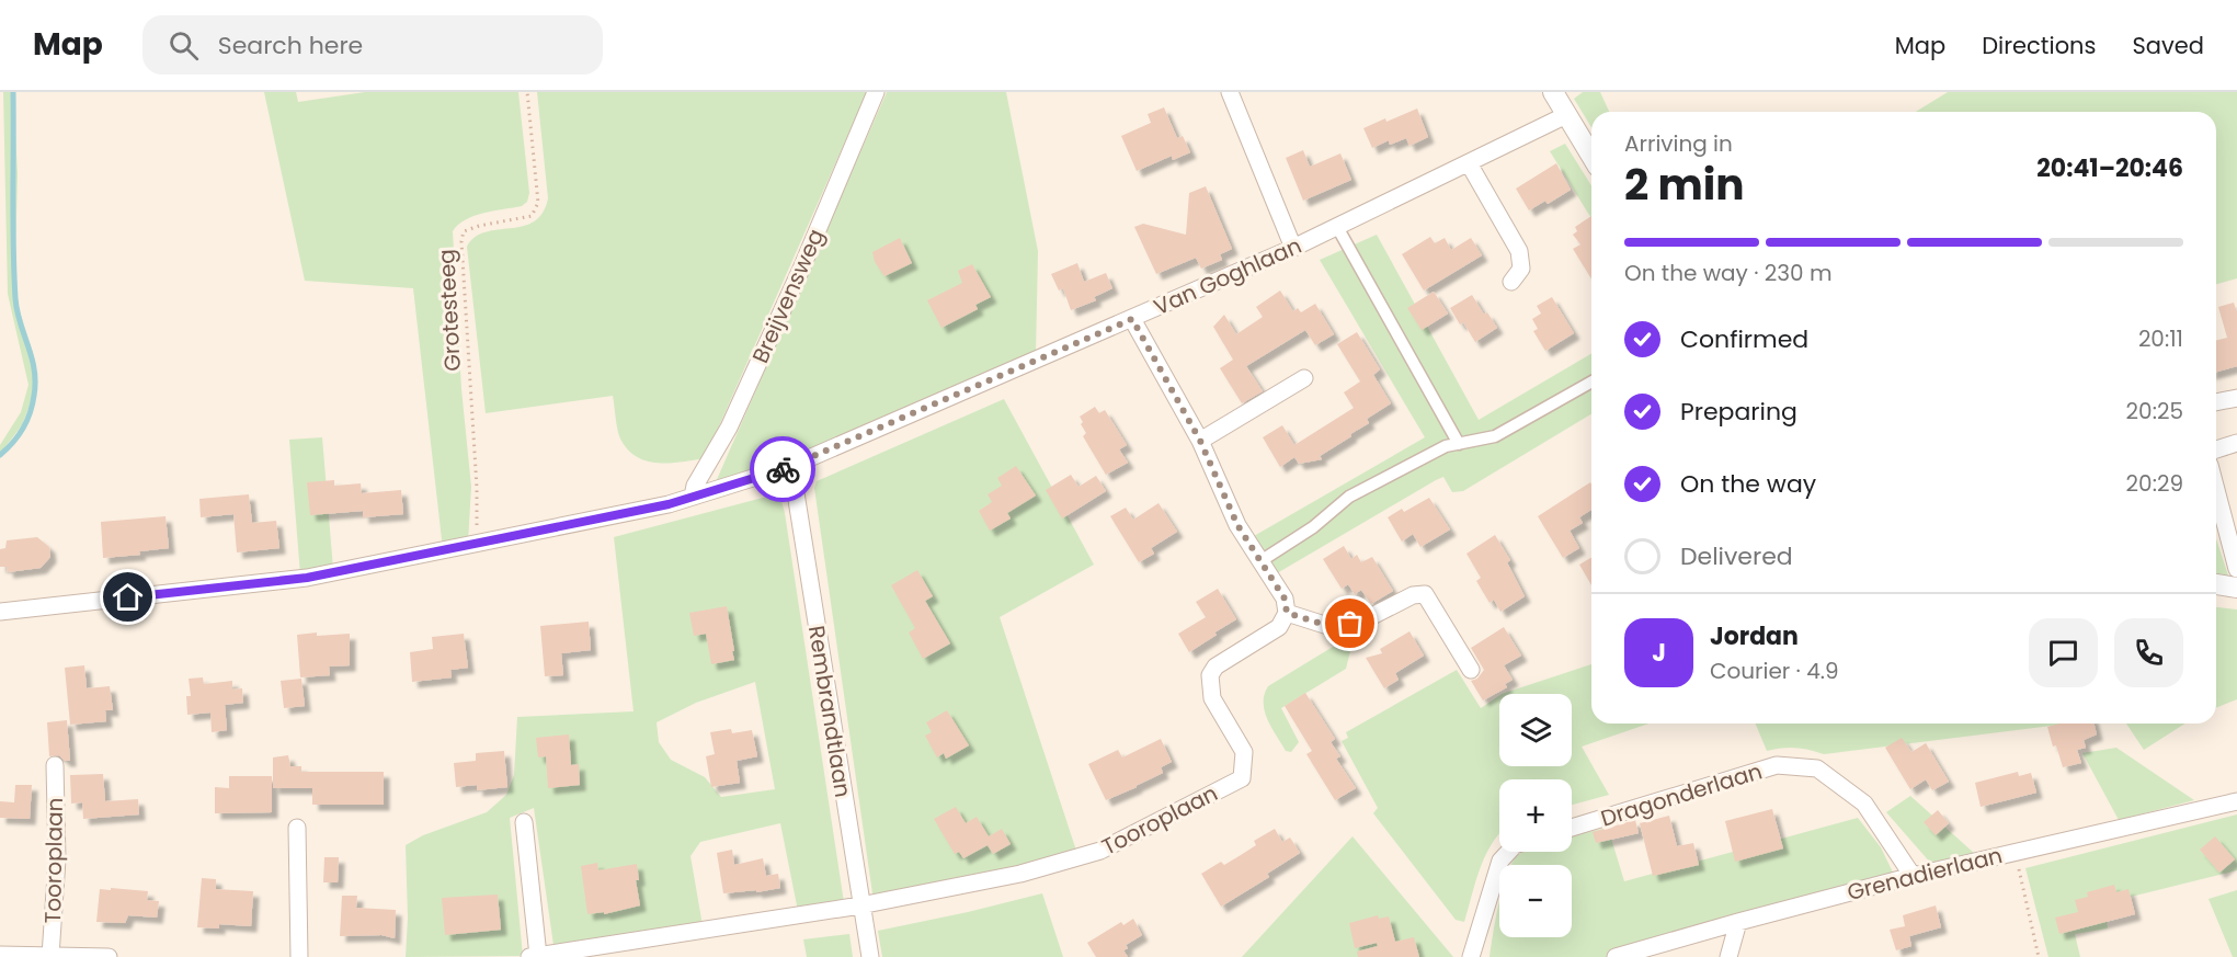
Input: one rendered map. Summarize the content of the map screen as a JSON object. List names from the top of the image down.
{
  "streets": {
    "street": [
      "Van Goghlaan",
      "Breijvensweg",
      "Rembrandtlaan",
      "Dragonderlaan",
      "Tooroplaan",
      "Grenadierlaan"
    ],
    "path": ["Grotesteeg"]
  },
  "crossings": [
    ["Van Goghlaan", "Breijvensweg"],
    ["Van Goghlaan", "Grotesteeg"],
    ["Van Goghlaan", "Rembrandtlaan"],
    ["Rembrandtlaan", "Tooroplaan"],
    ["Dragonderlaan", "Grenadierlaan"]
  ],
  "page": {
    "header": "Map",
    "search": "Search here",
    "nav": ["Map", "Directions", "Saved"],
    "heading": ["2 min", "Arriving in", "20:41–20:46"],
    "panel": ["Jordan", "Courier · 4.9"],
    "bar": "On the way · 230 m",
    "list": [
      ["Confirmed", "20:11"],
      ["Preparing", "20:25"],
      ["On the way", "20:29"],
      "Delivered"
    ],
    "round": "J",
    "map_buttons": ["+", "−"]
  }
}
